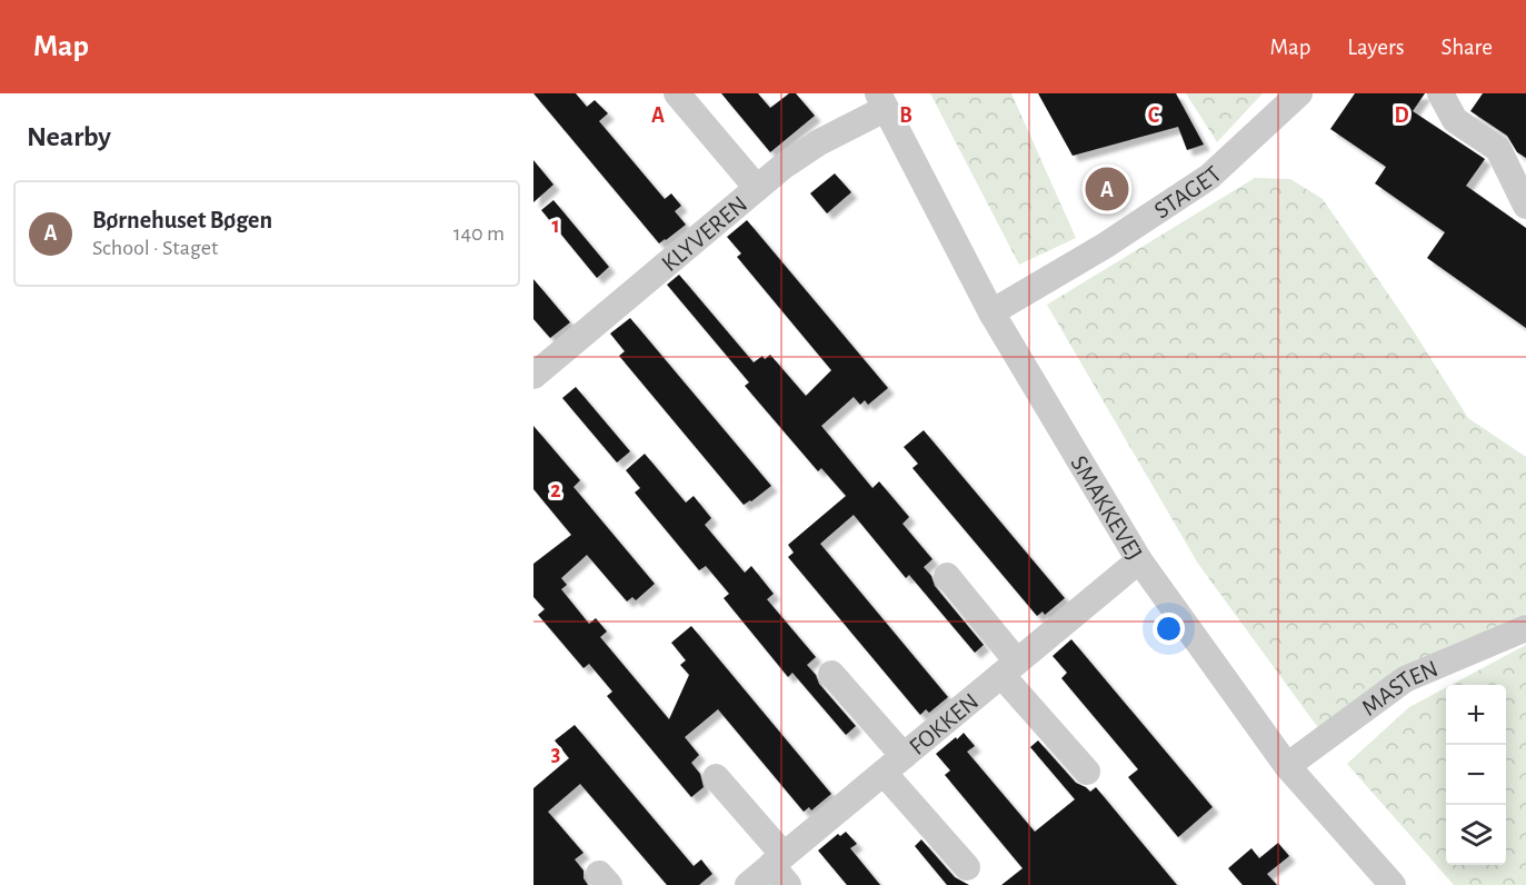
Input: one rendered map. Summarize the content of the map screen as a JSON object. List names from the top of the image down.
{
  "streets": {
    "street": [
      "STAGET",
      "KLYVEREN",
      "SMAKKEVEJ",
      "MASTEN",
      "FOKKEN"
    ]
  },
  "crossings": [
    ["STAGET", "SMAKKEVEJ"],
    ["KLYVEREN", "SMAKKEVEJ"],
    ["SMAKKEVEJ", "MASTEN"],
    ["SMAKKEVEJ", "FOKKEN"]
  ],
  "page": {
    "header": "Map",
    "nav": ["Map", "Layers", "Share"],
    "heading": "Nearby",
    "pins": "A",
    "list": [
      {
        "mark": "A",
        "name": "Børnehuset Bøgen",
        "note": "School · Staget",
        "value": "140 m"
      }
    ],
    "map_buttons": ["+", "−"]
  },
  "grid": {
    "columns": [
      "A",
      "B",
      "C",
      "D"
    ],
    "rows": ["1", "2", "3"]
  }
}
